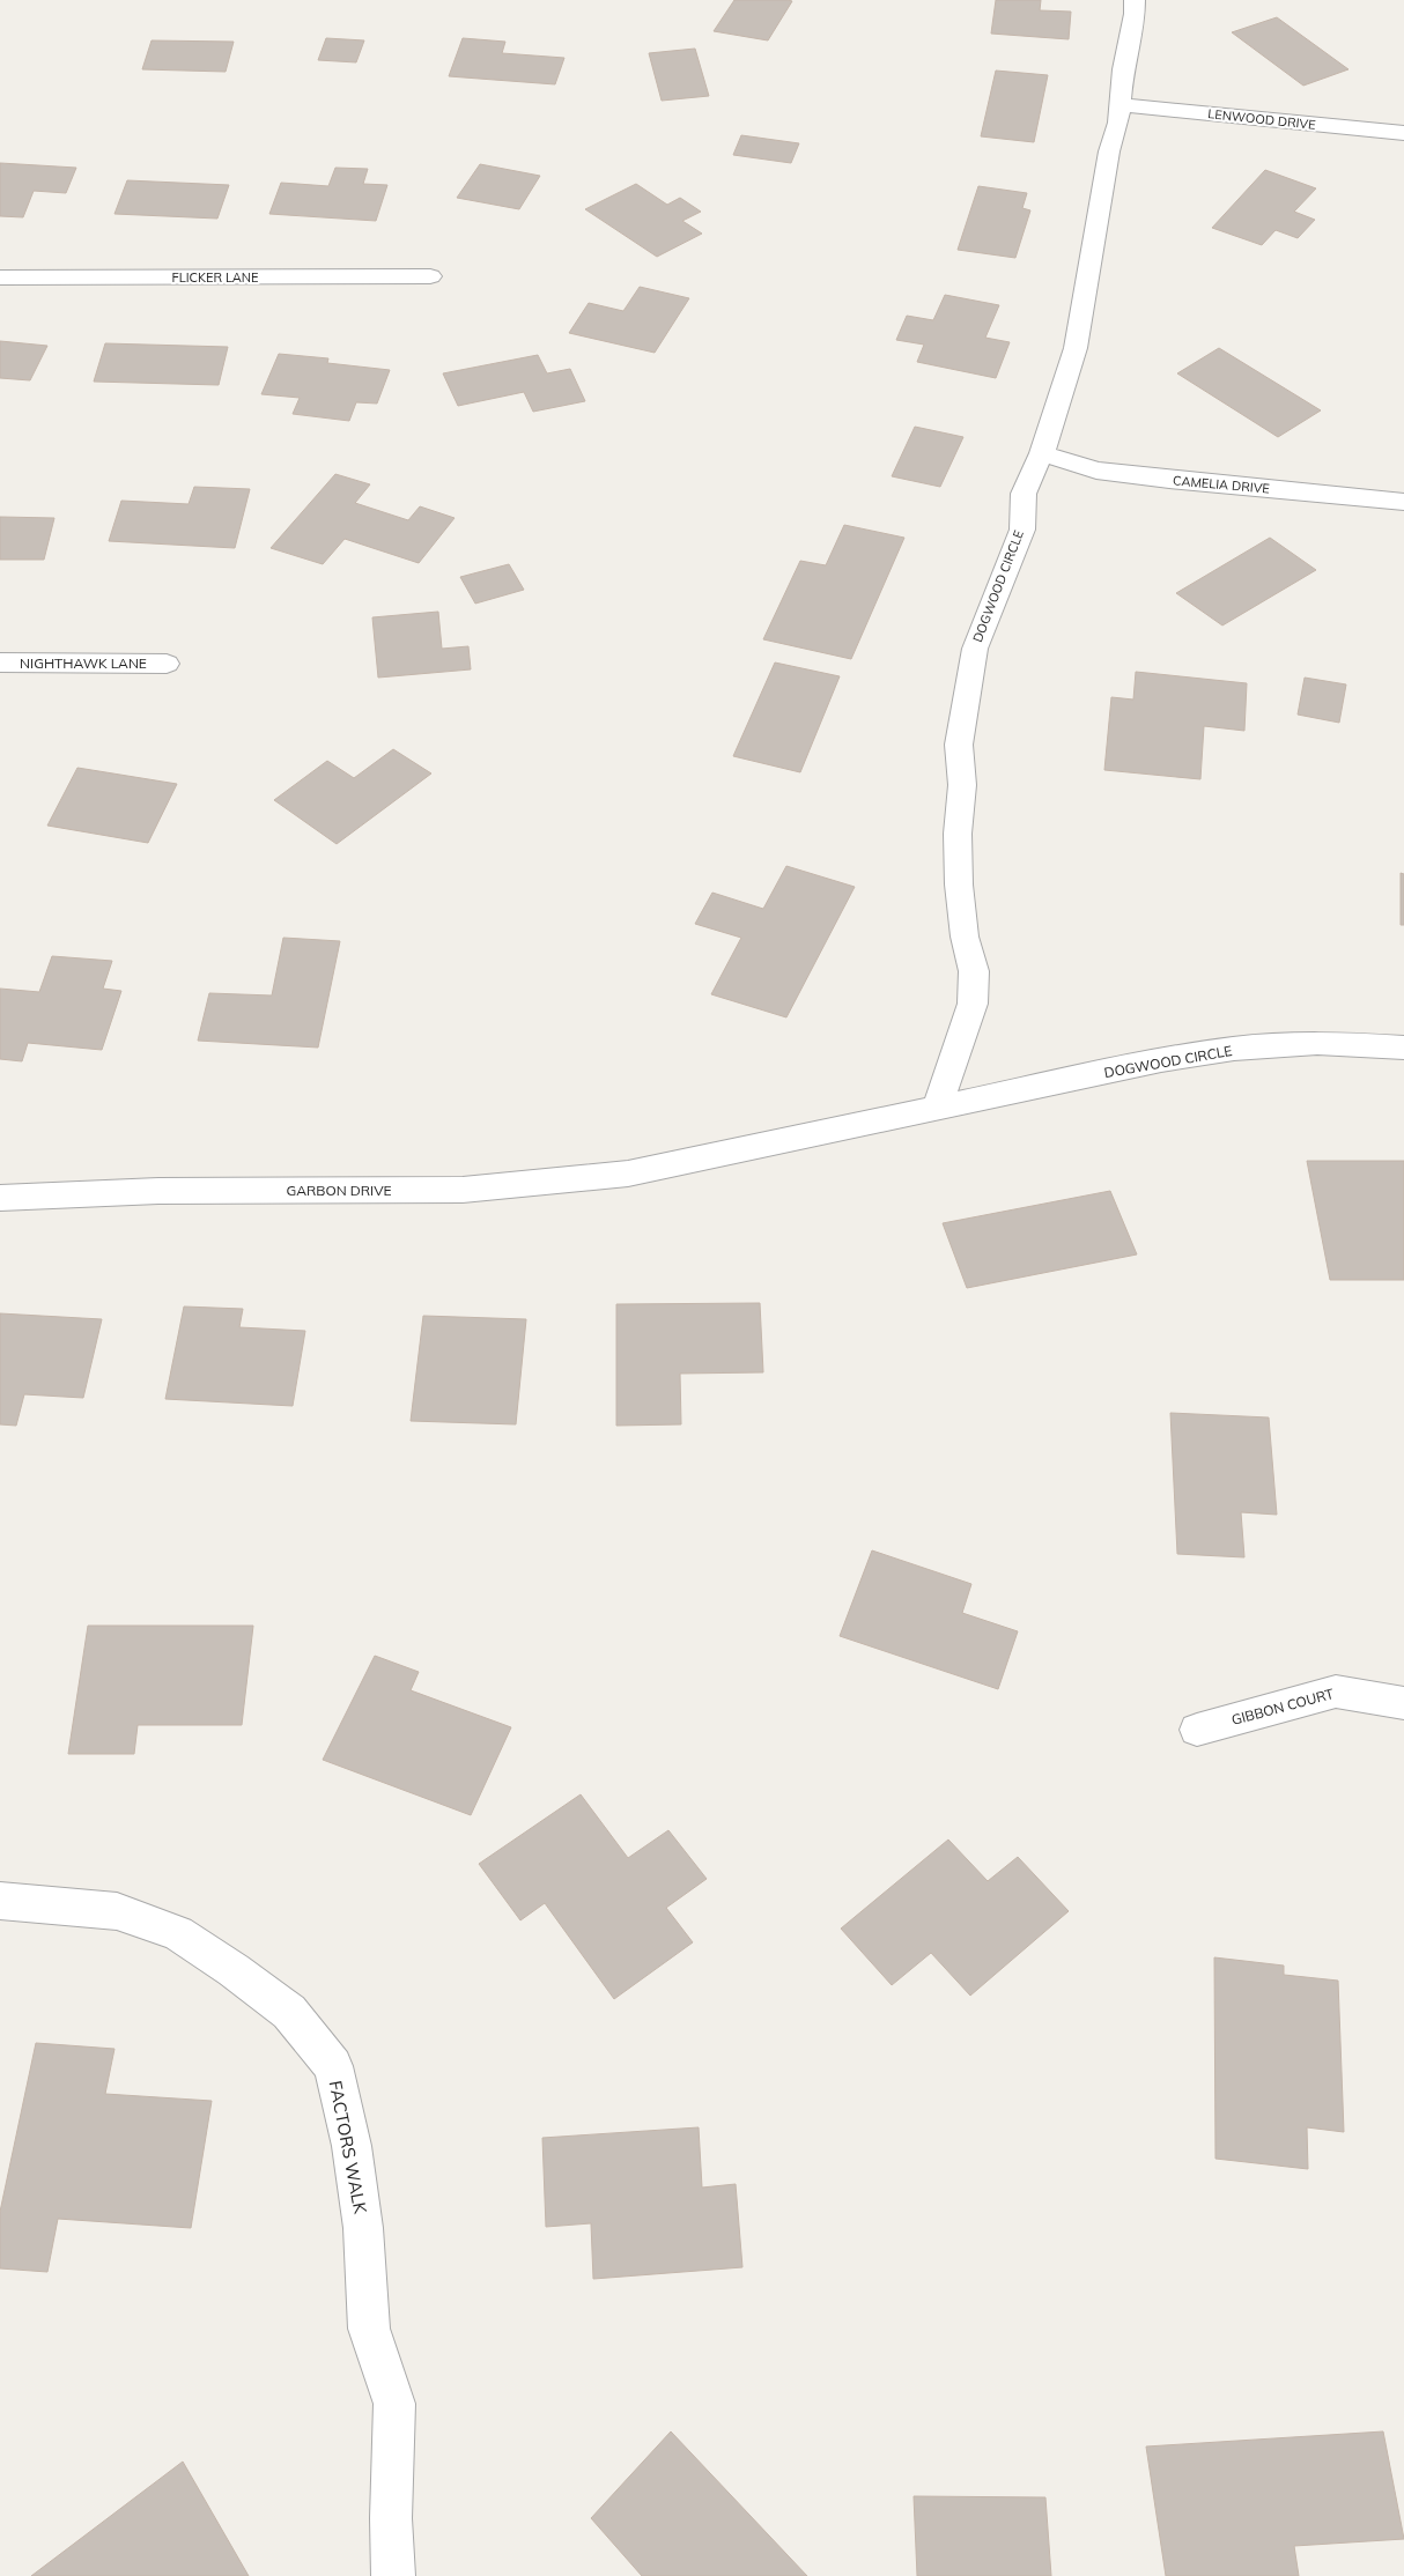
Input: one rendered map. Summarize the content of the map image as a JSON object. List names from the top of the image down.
{
  "streets": {
    "street": [
      "LENWOOD DRIVE",
      "FLICKER LANE",
      "CAMELIA DRIVE",
      "DOGWOOD CIRCLE",
      "NIGHTHAWK LANE",
      "GARBON DRIVE",
      "GIBBON COURT",
      "FACTORS WALK"
    ]
  },
  "crossings": [
    ["LENWOOD DRIVE", "DOGWOOD CIRCLE"],
    ["CAMELIA DRIVE", "DOGWOOD CIRCLE"],
    ["DOGWOOD CIRCLE", "GARBON DRIVE"]
  ]
}
